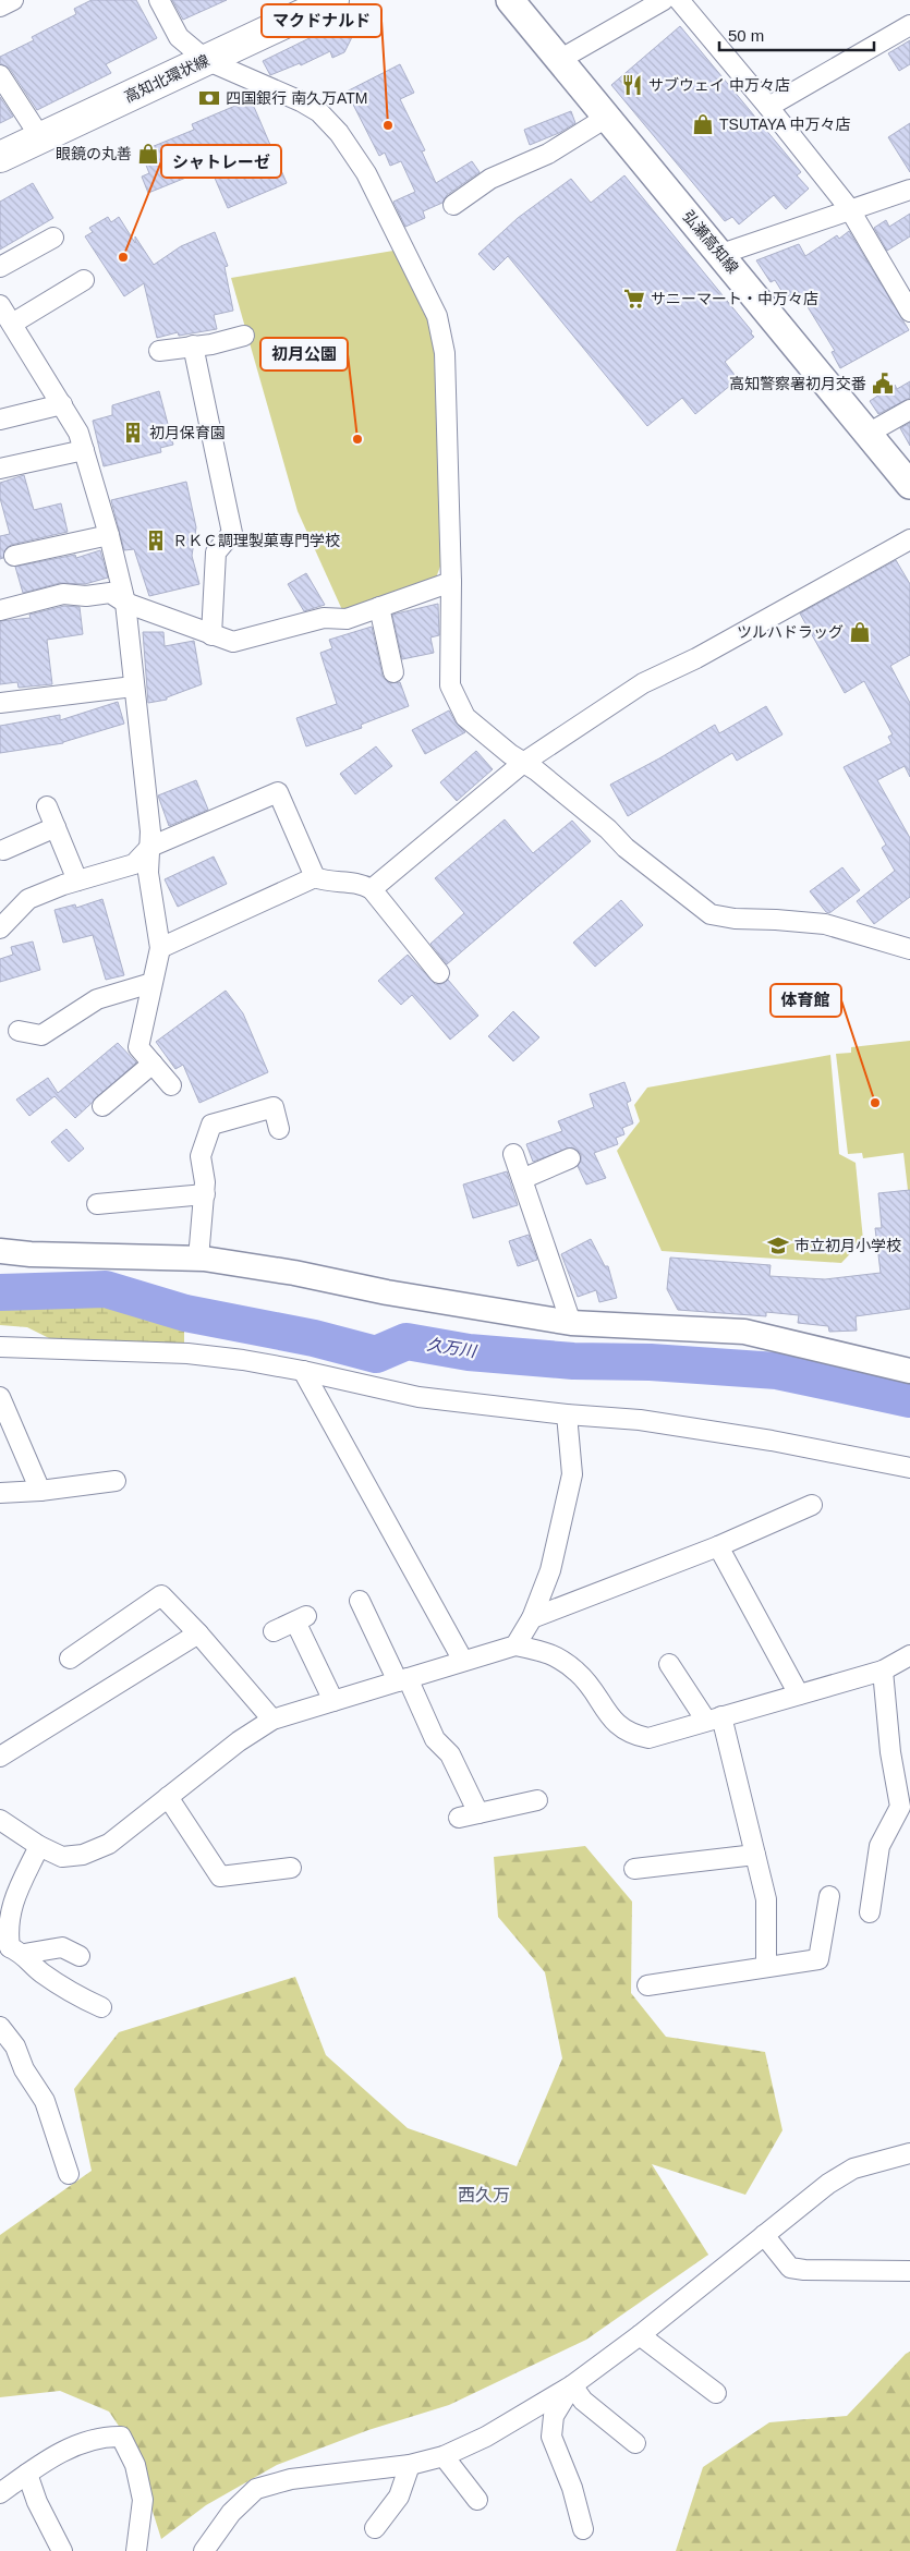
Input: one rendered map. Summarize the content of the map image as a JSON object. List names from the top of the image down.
{
  "streets": {
    "main road": ["高知北環状線", "弘瀬高知線"]
  },
  "districts": ["西久万"],
  "water": ["久万川"],
  "places": {
    "restaurant": ["サブウェイ 中万々店"],
    "bank": ["四国銀行 南久万ATM"],
    "shop": ["TSUTAYA 中万々店", "眼鏡の丸善", "ツルハドラッグ"],
    "other": [
      "マクドナルド",
      "シャトレーゼ",
      "初月公園",
      "体育館"
    ],
    "supermarket": ["サニーマート・中万々店"],
    "public building": ["高知警察署初月交番"],
    "building": ["初月保育園", "ＲＫＣ調理製菓専門学校"],
    "school or university": ["市立初月小学校"]
  },
  "scale_bar": "50 m"
}
